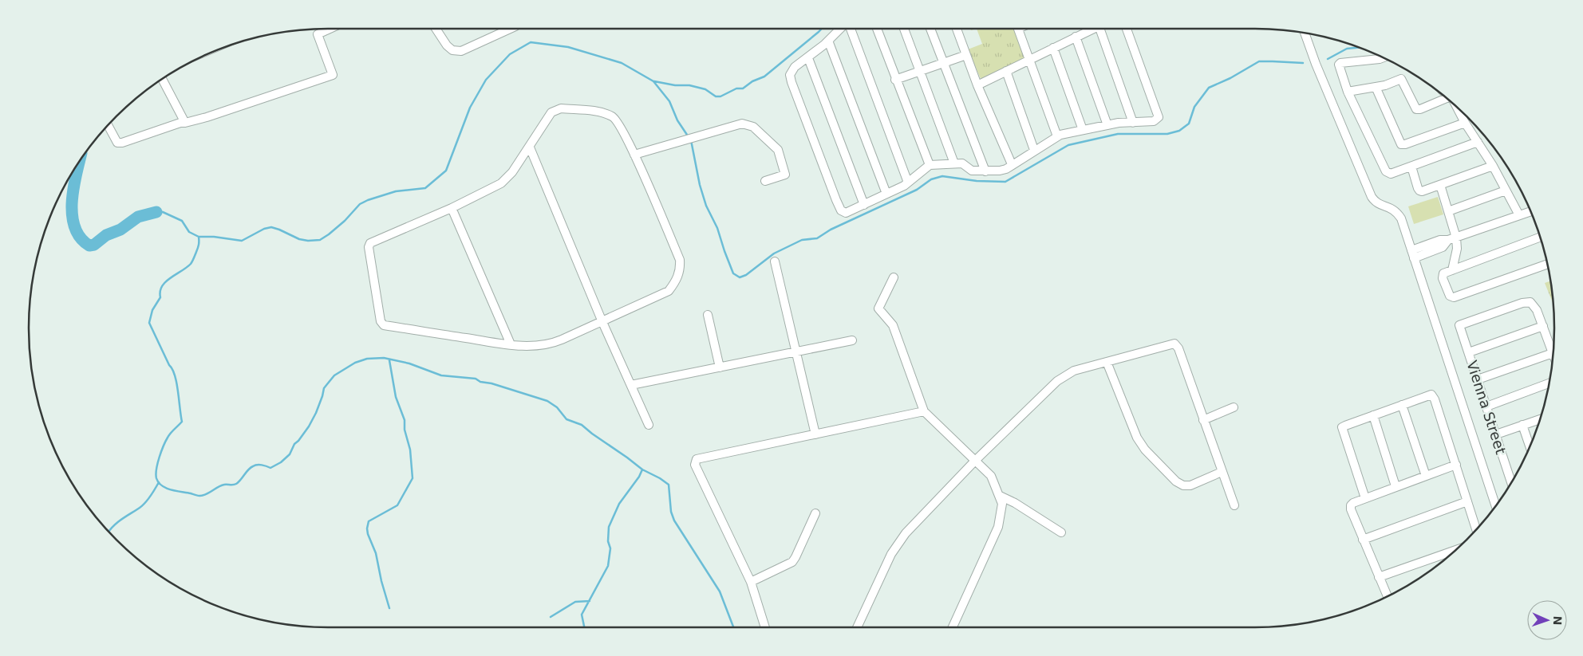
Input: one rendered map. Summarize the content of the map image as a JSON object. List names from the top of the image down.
{
  "streets": {
    "street": ["Vienna Street"]
  },
  "north": "right"
}
